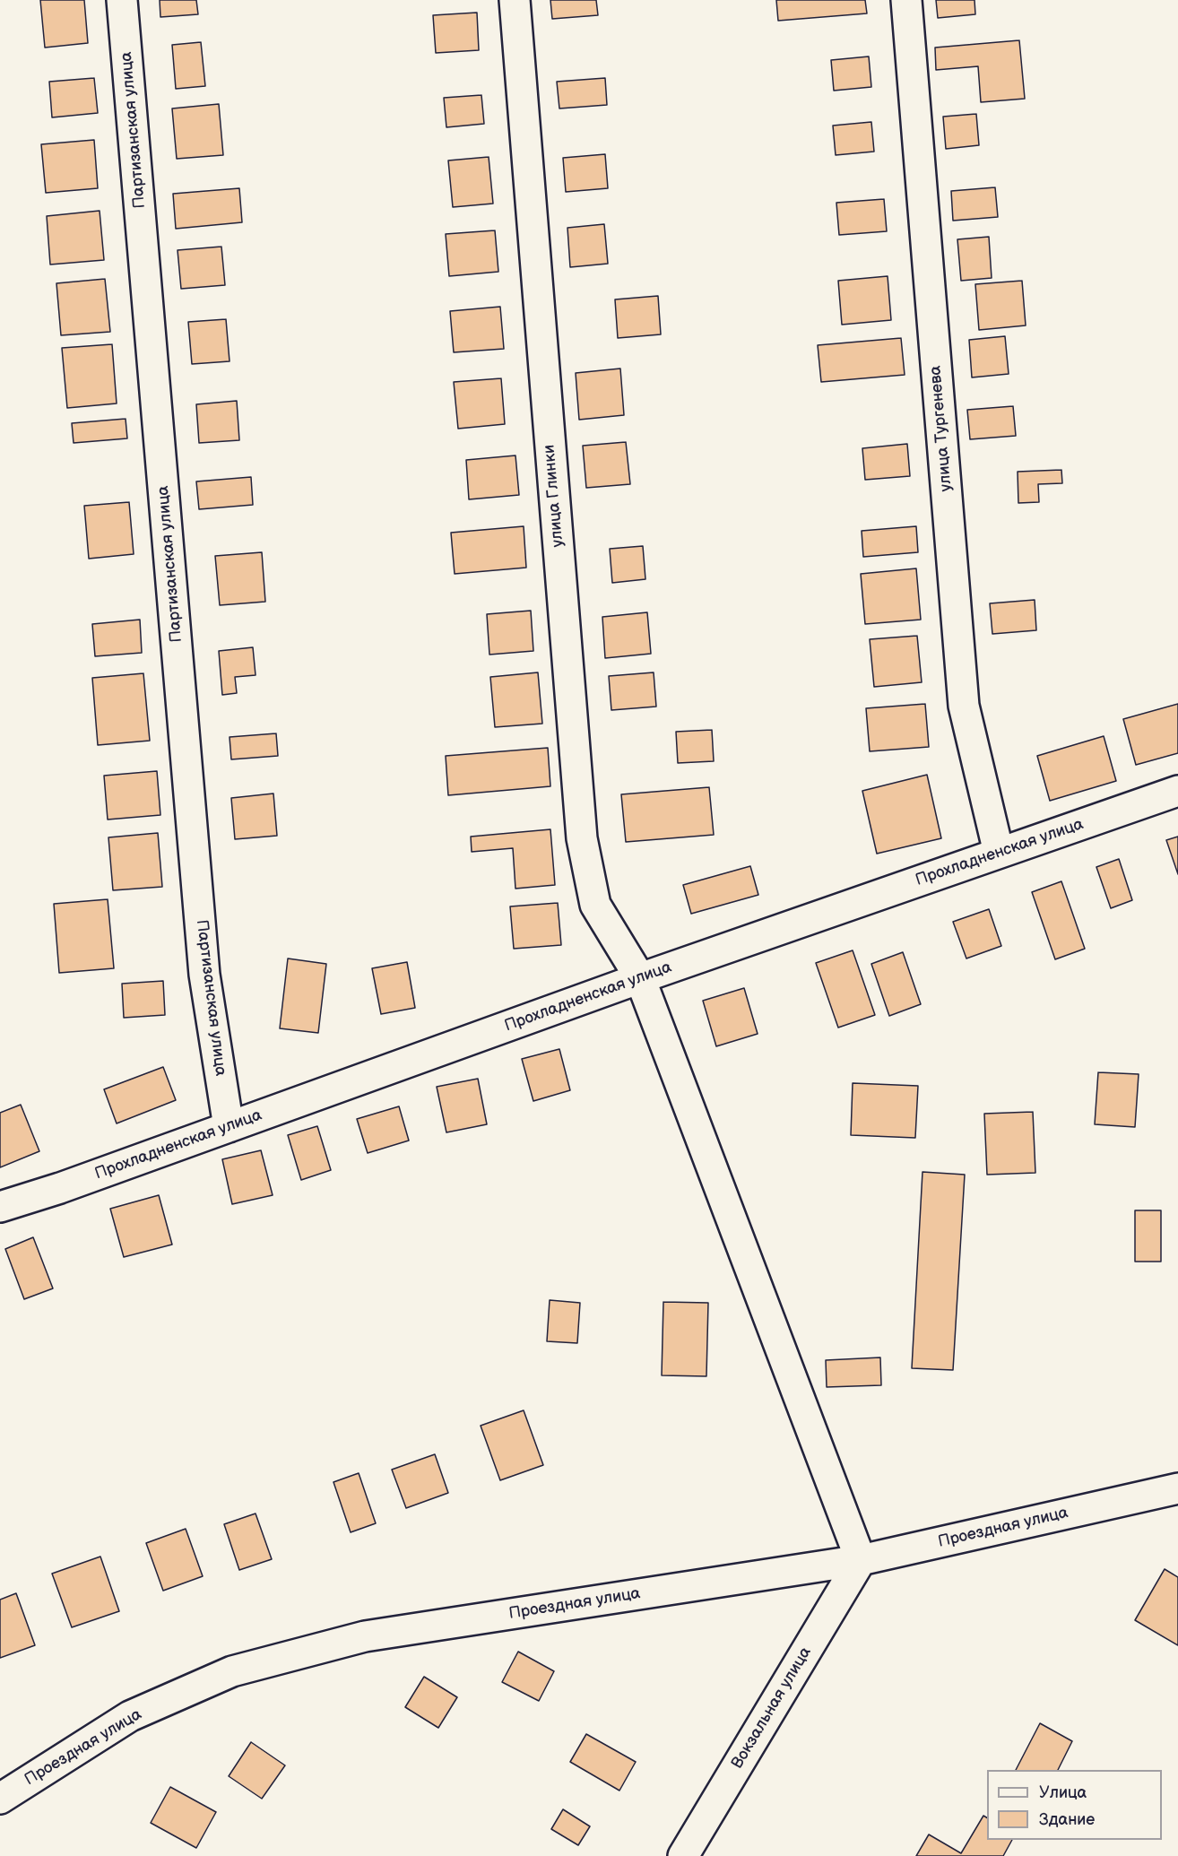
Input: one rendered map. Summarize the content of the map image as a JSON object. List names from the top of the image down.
{
  "streets": {
    "street": [
      "Партизанская улица",
      "улица Тургенева",
      "улица Глинки",
      "Прохладненская улица",
      "Проездная улица",
      "Вокзальная улица"
    ]
  },
  "crossings": [
    ["Партизанская улица", "Прохладненская улица"],
    ["улица Тургенева", "Прохладненская улица"],
    ["улица Глинки", "Прохладненская улица"],
    ["улица Глинки", "Проездная улица"],
    ["улица Глинки", "Вокзальная улица"],
    ["Проездная улица", "Вокзальная улица"]
  ],
  "legend": ["Улица", "Здание"]
}
